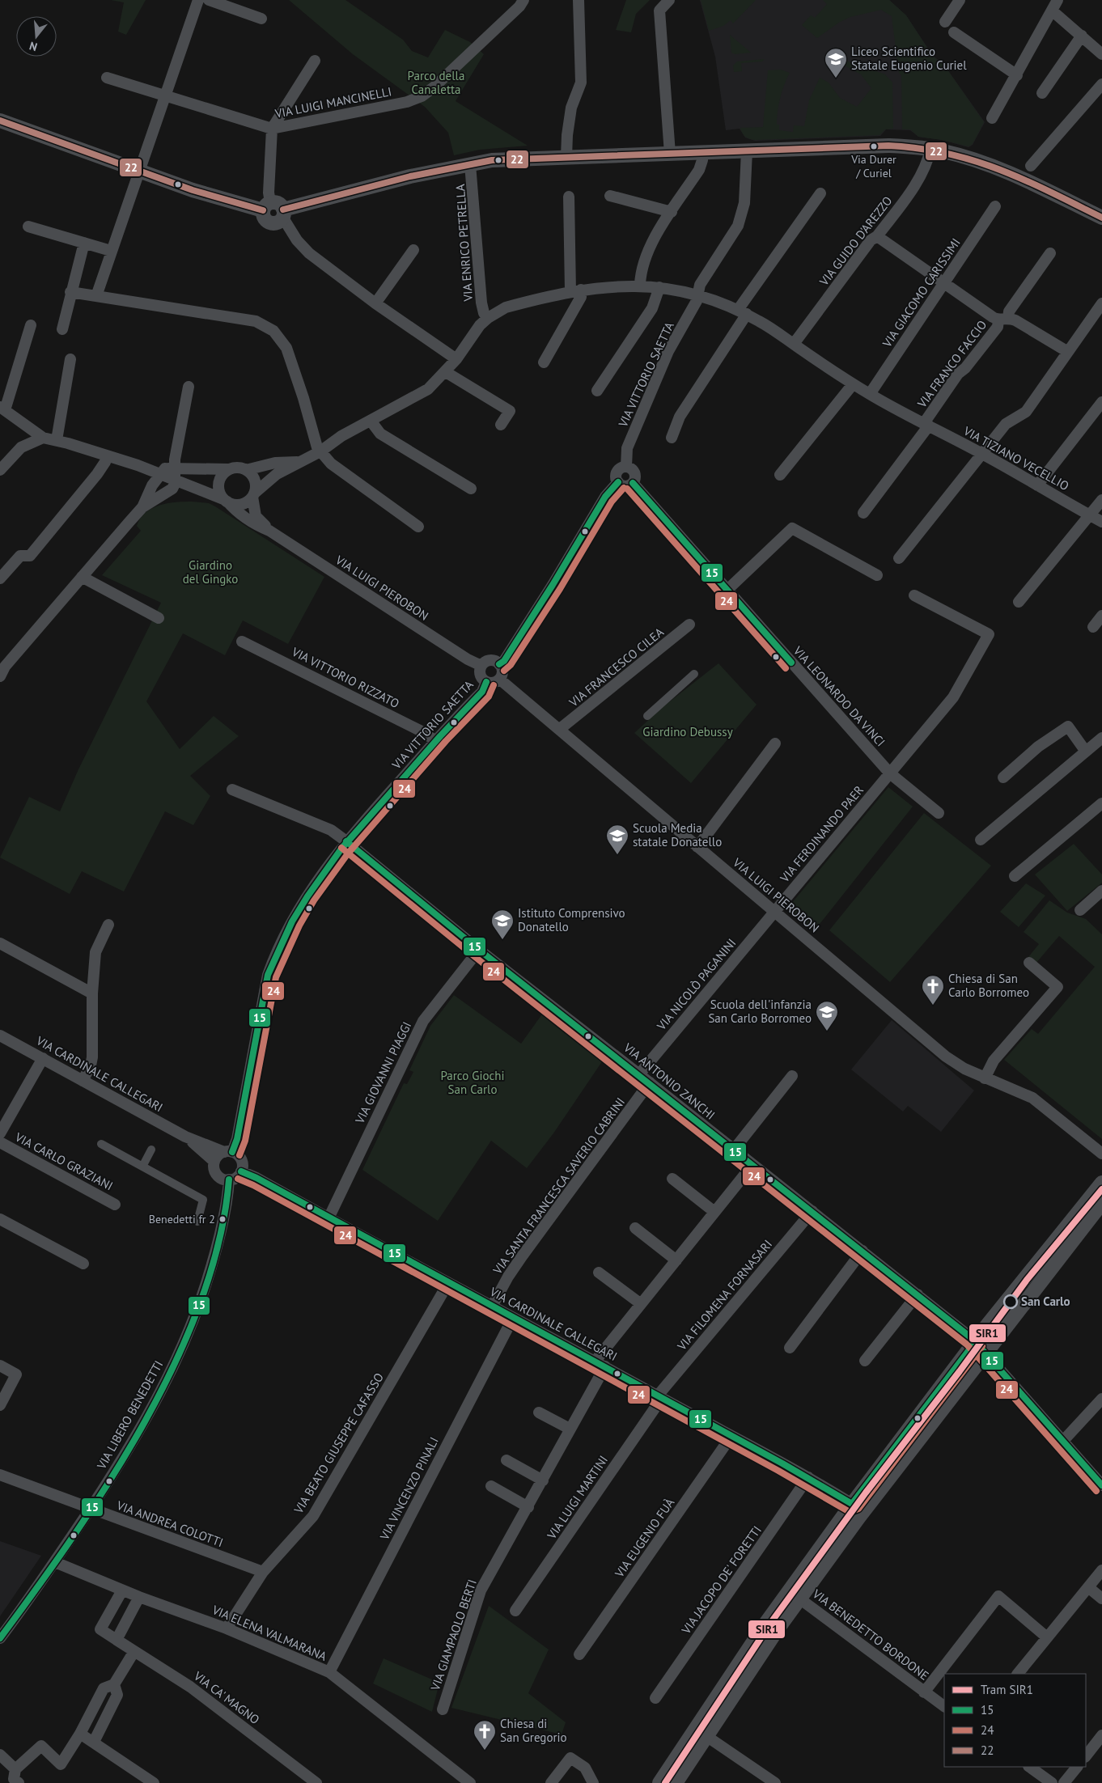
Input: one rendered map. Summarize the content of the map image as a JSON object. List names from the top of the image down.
{
  "streets": {
    "street": [
      "VIA LUIGI MANCINELLI",
      "VIA GUIDO D'AREZZO",
      "VIA ENRICO PETRELLA",
      "VIA GIACOMO CARISSIMI",
      "VIA FRANCO FACCIO",
      "VIA VITTORIO SAETTA",
      "VIA TIZIANO VECELLIO",
      "VIA LUIGI PIEROBON",
      "VIA FRANCESCO CILEA",
      "VIA VITTORIO RIZZATO",
      "VIA LEONARDO DA VINCI",
      "VIA FERDINANDO PAER",
      "VIA NICOLÒ PAGANINI",
      "VIA GIOVANNI PIAGGI",
      "VIA CARDINALE CALLEGARI",
      "VIA ANTONIO ZANCHI",
      "VIA CARLO GRAZIANI",
      "VIA SANTA FRANCESCA SAVERIO CABRINI",
      "VIA FILOMENA FORNASARI",
      "VIA LIBERO BENEDETTI",
      "VIA BEATO GIUSEPPE CAFASSO",
      "VIA VINCENZO PINALI",
      "VIA LUIGI MARTINI",
      "VIA ANDREA COLOTTI",
      "VIA EUGENIO FUÀ",
      "VIA JACOPO DE' FORETTI",
      "VIA ELENA VALMARANA",
      "VIA GIAMPAOLO BERTI",
      "VIA BENEDETTO BORDONE",
      "VIA CA' MAGNO"
    ]
  },
  "crossings": [
    ["VIA GUIDO D'AREZZO", "VIA TIZIANO VECELLIO"],
    ["VIA ENRICO PETRELLA", "VIA TIZIANO VECELLIO"],
    ["VIA GIACOMO CARISSIMI", "VIA TIZIANO VECELLIO"],
    ["VIA FRANCO FACCIO", "VIA TIZIANO VECELLIO"],
    ["VIA VITTORIO SAETTA", "VIA TIZIANO VECELLIO"],
    ["VIA VITTORIO SAETTA", "VIA LUIGI PIEROBON"],
    ["VIA VITTORIO SAETTA", "VIA VITTORIO RIZZATO"],
    ["VIA VITTORIO SAETTA", "VIA LEONARDO DA VINCI"],
    ["VIA VITTORIO SAETTA", "VIA CARDINALE CALLEGARI"],
    ["VIA VITTORIO SAETTA", "VIA ANTONIO ZANCHI"],
    ["VIA VITTORIO SAETTA", "VIA LIBERO BENEDETTI"],
    ["VIA TIZIANO VECELLIO", "VIA LUIGI PIEROBON"],
    ["VIA LUIGI PIEROBON", "VIA FRANCESCO CILEA"],
    ["VIA LUIGI PIEROBON", "VIA FERDINANDO PAER"],
    ["VIA LUIGI PIEROBON", "VIA NICOLÒ PAGANINI"],
    ["VIA LEONARDO DA VINCI", "VIA FERDINANDO PAER"],
    ["VIA FERDINANDO PAER", "VIA NICOLÒ PAGANINI"],
    ["VIA NICOLÒ PAGANINI", "VIA ANTONIO ZANCHI"],
    ["VIA GIOVANNI PIAGGI", "VIA CARDINALE CALLEGARI"],
    ["VIA GIOVANNI PIAGGI", "VIA ANTONIO ZANCHI"],
    ["VIA CARDINALE CALLEGARI", "VIA SANTA FRANCESCA SAVERIO CABRINI"],
    ["VIA CARDINALE CALLEGARI", "VIA FILOMENA FORNASARI"],
    ["VIA CARDINALE CALLEGARI", "VIA LIBERO BENEDETTI"],
    ["VIA CARDINALE CALLEGARI", "VIA BEATO GIUSEPPE CAFASSO"],
    ["VIA CARDINALE CALLEGARI", "VIA VINCENZO PINALI"],
    ["VIA CARDINALE CALLEGARI", "VIA LUIGI MARTINI"],
    ["VIA CARDINALE CALLEGARI", "VIA EUGENIO FUÀ"],
    ["VIA CARDINALE CALLEGARI", "VIA JACOPO DE' FORETTI"],
    ["VIA CARDINALE CALLEGARI", "VIA GIAMPAOLO BERTI"],
    ["VIA ANTONIO ZANCHI", "VIA SANTA FRANCESCA SAVERIO CABRINI"],
    ["VIA ANTONIO ZANCHI", "VIA FILOMENA FORNASARI"],
    ["VIA FILOMENA FORNASARI", "VIA LUIGI MARTINI"],
    ["VIA LIBERO BENEDETTI", "VIA ANDREA COLOTTI"],
    ["VIA LIBERO BENEDETTI", "VIA ELENA VALMARANA"],
    ["VIA BEATO GIUSEPPE CAFASSO", "VIA ANDREA COLOTTI"],
    ["VIA BEATO GIUSEPPE CAFASSO", "VIA ELENA VALMARANA"],
    ["VIA VINCENZO PINALI", "VIA ELENA VALMARANA"],
    ["VIA ELENA VALMARANA", "VIA CA' MAGNO"]
  ],
  "parks": [
    "Parco della Canaletta",
    "Giardino del Gingko",
    "Giardino Debussy",
    "Parco Giochi San Carlo"
  ],
  "places": {
    "school or university": [
      "Liceo Scientifico Statale Eugenio Curiel",
      "Scuola Media statale Donatello",
      "Istituto Comprensivo Donatello",
      "Scuola dell'infanzia San Carlo Borromeo"
    ],
    "other": ["Via Durer / Curiel", "Benedetti fr 2", "San Carlo"],
    "church": ["Chiesa di San Carlo Borromeo", "Chiesa di San Gregorio"]
  },
  "lines": [
    "transit line 22",
    "transit line 15",
    "transit line 24",
    "tram line SIR1"
  ],
  "legend": [
    "Tram SIR1",
    "15",
    "24",
    "22"
  ],
  "north": "bottom"
}
